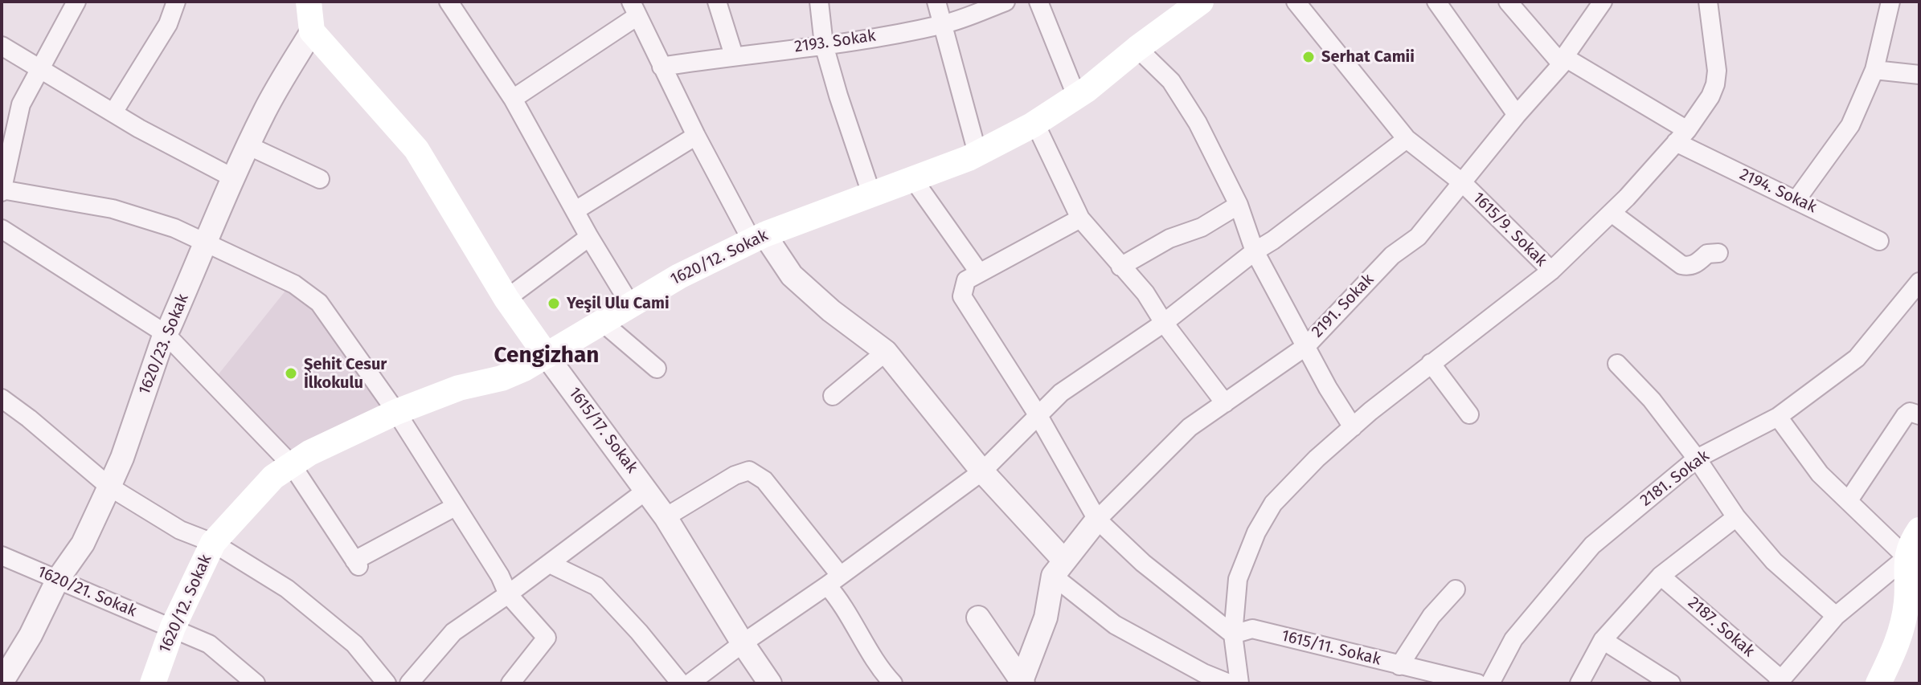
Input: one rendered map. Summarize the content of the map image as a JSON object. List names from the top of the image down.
{
  "streets": {
    "main road": ["1620/12. Sokak", "1615/17. Sokak"],
    "street": [
      "2193. Sokak",
      "2194. Sokak",
      "1615/9. Sokak",
      "2191. Sokak",
      "1620/23. Sokak",
      "2181. Sokak",
      "1620/21. Sokak",
      "2187. Sokak",
      "1615/11. Sokak"
    ]
  },
  "crossings": [
    ["2194. Sokak", "1615/9. Sokak"],
    ["2194. Sokak", "2191. Sokak"],
    ["1615/9. Sokak", "2191. Sokak"],
    ["1620/12. Sokak", "1615/17. Sokak"],
    ["1620/12. Sokak", "1620/21. Sokak"],
    ["1620/23. Sokak", "1615/17. Sokak"],
    ["1620/23. Sokak", "1620/21. Sokak"]
  ],
  "districts": ["Cengizhan"],
  "places": ["Serhat Camii", "Yeşil Ulu Cami", "Şehit Cesur İlkokulu"]
}
